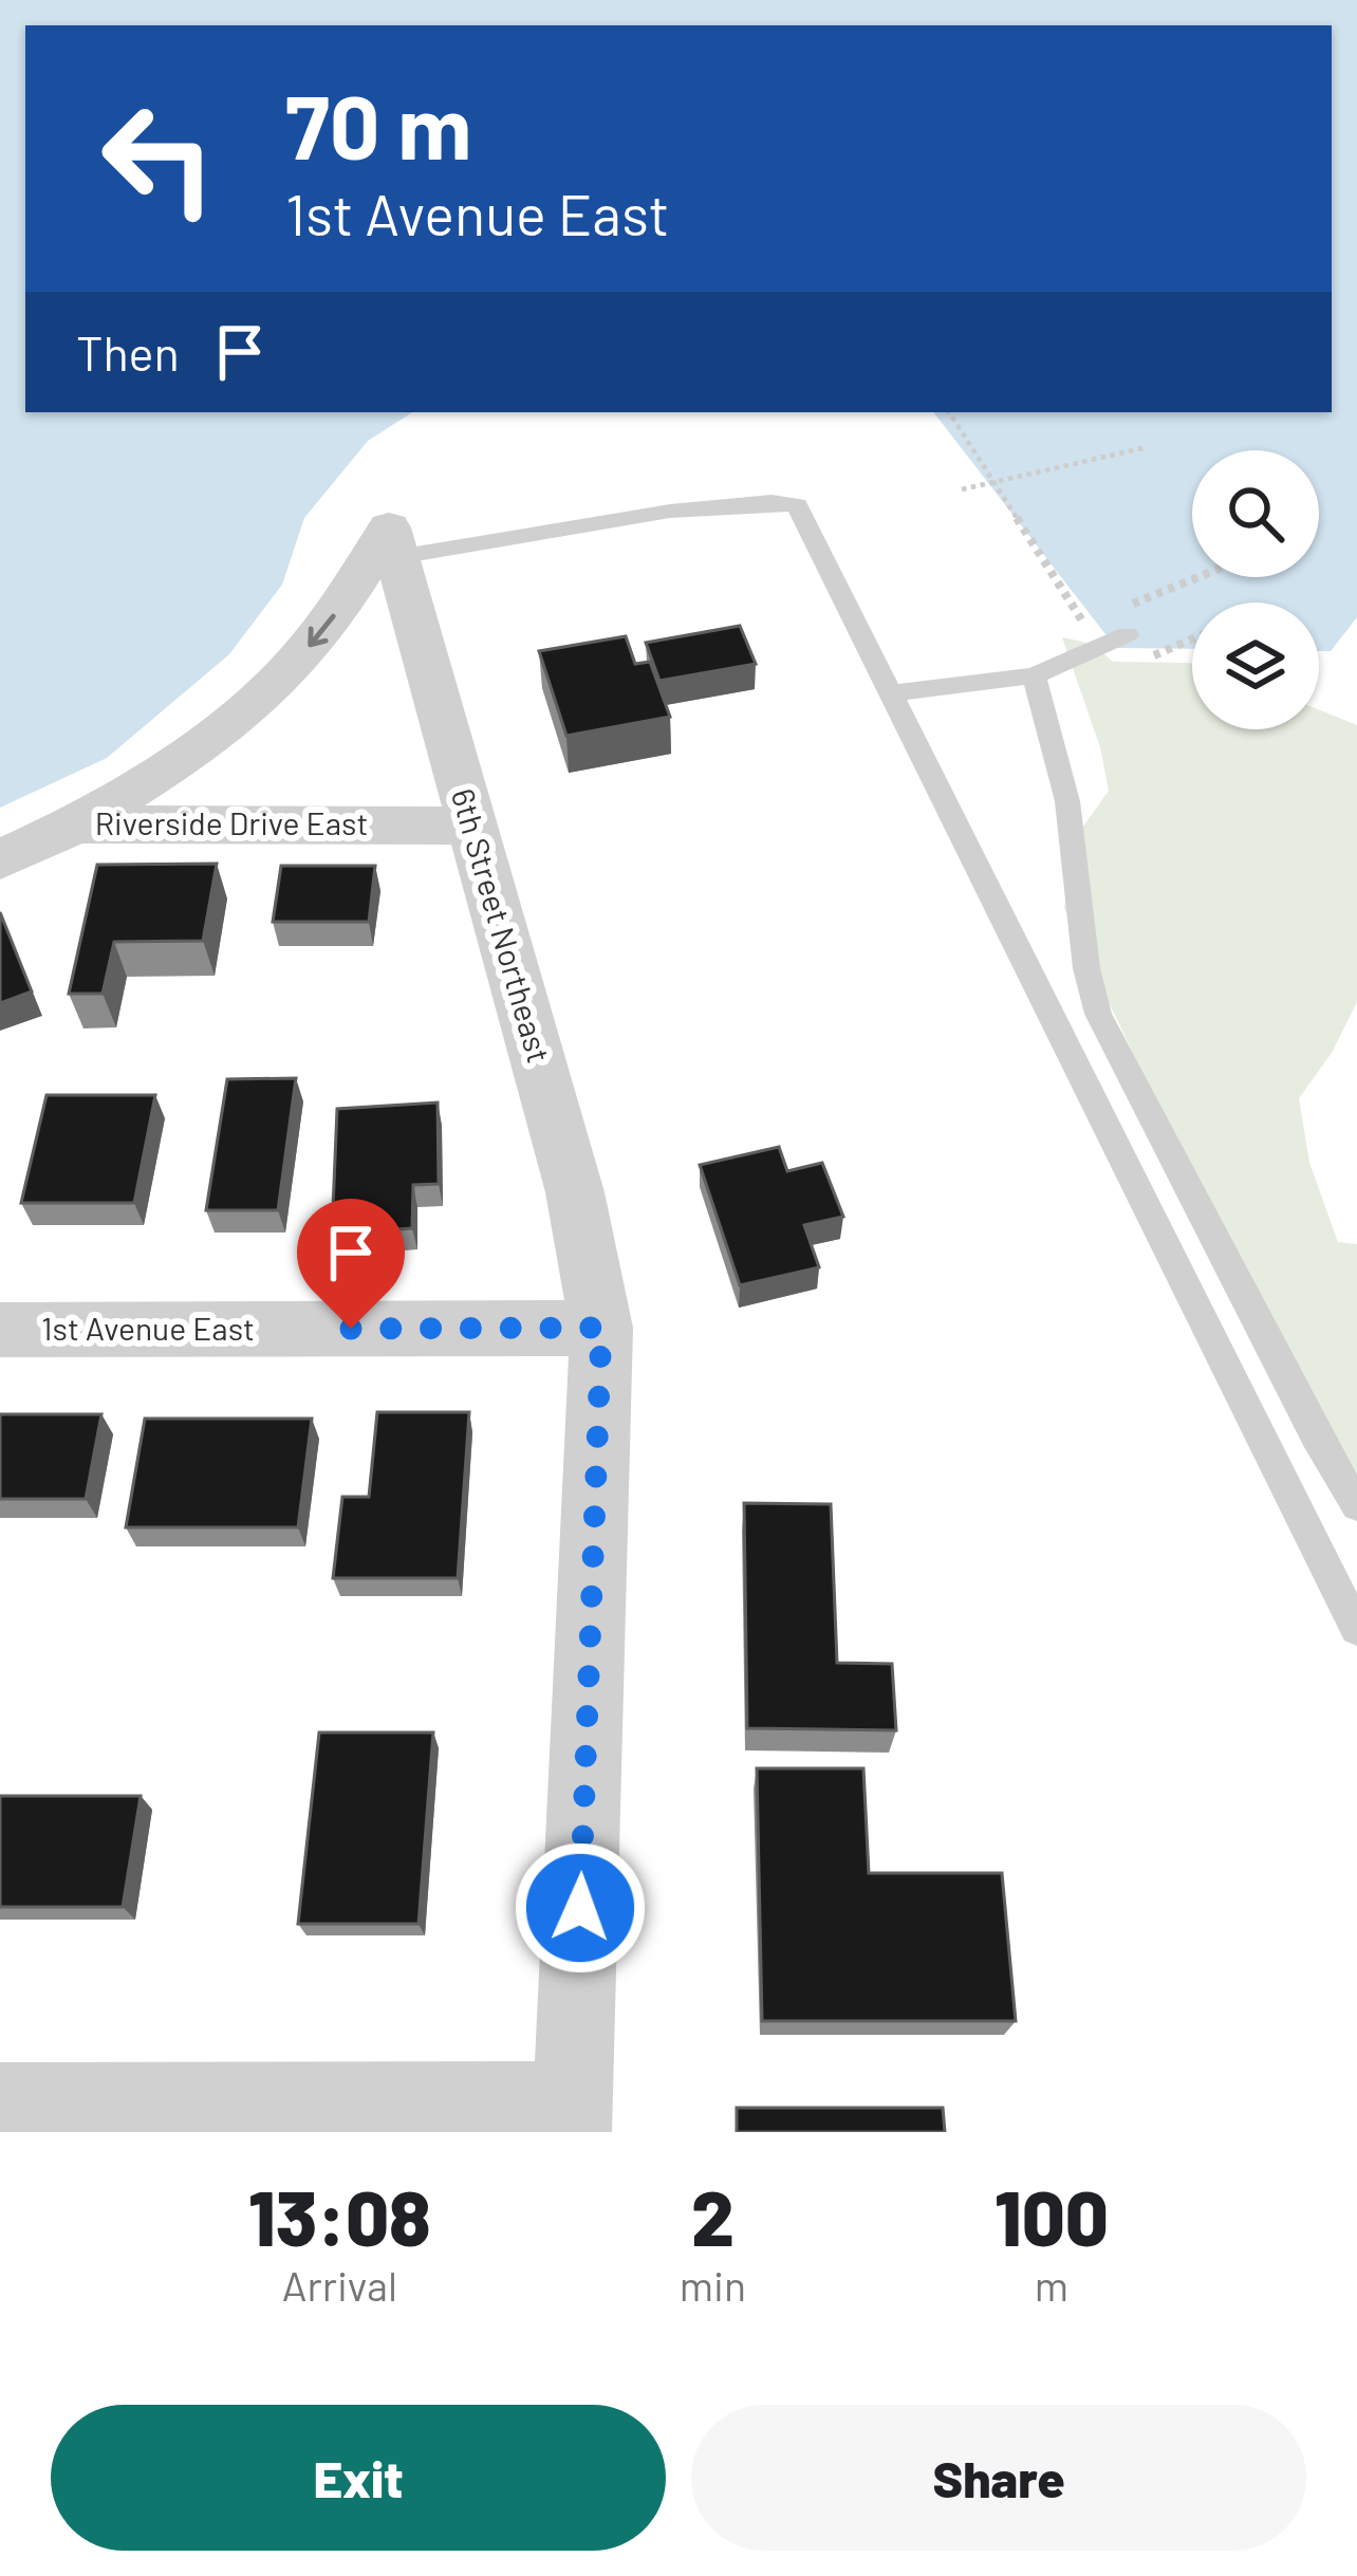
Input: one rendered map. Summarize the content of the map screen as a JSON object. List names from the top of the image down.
{
  "streets": {
    "street": ["Riverside Drive East", "6th Street Northeast", "1st Avenue East"]
  },
  "crossings": [
    ["Riverside Drive East", "6th Street Northeast"],
    ["6th Street Northeast", "1st Avenue East"]
  ],
  "page": {
    "turn": ["70 m", "1st Avenue East"],
    "then": "Then",
    "eta": [
      "13:08",
      "Arrival",
      "2",
      "min",
      "100",
      "m"
    ],
    "buttons": ["Exit", "Share"]
  }
}
